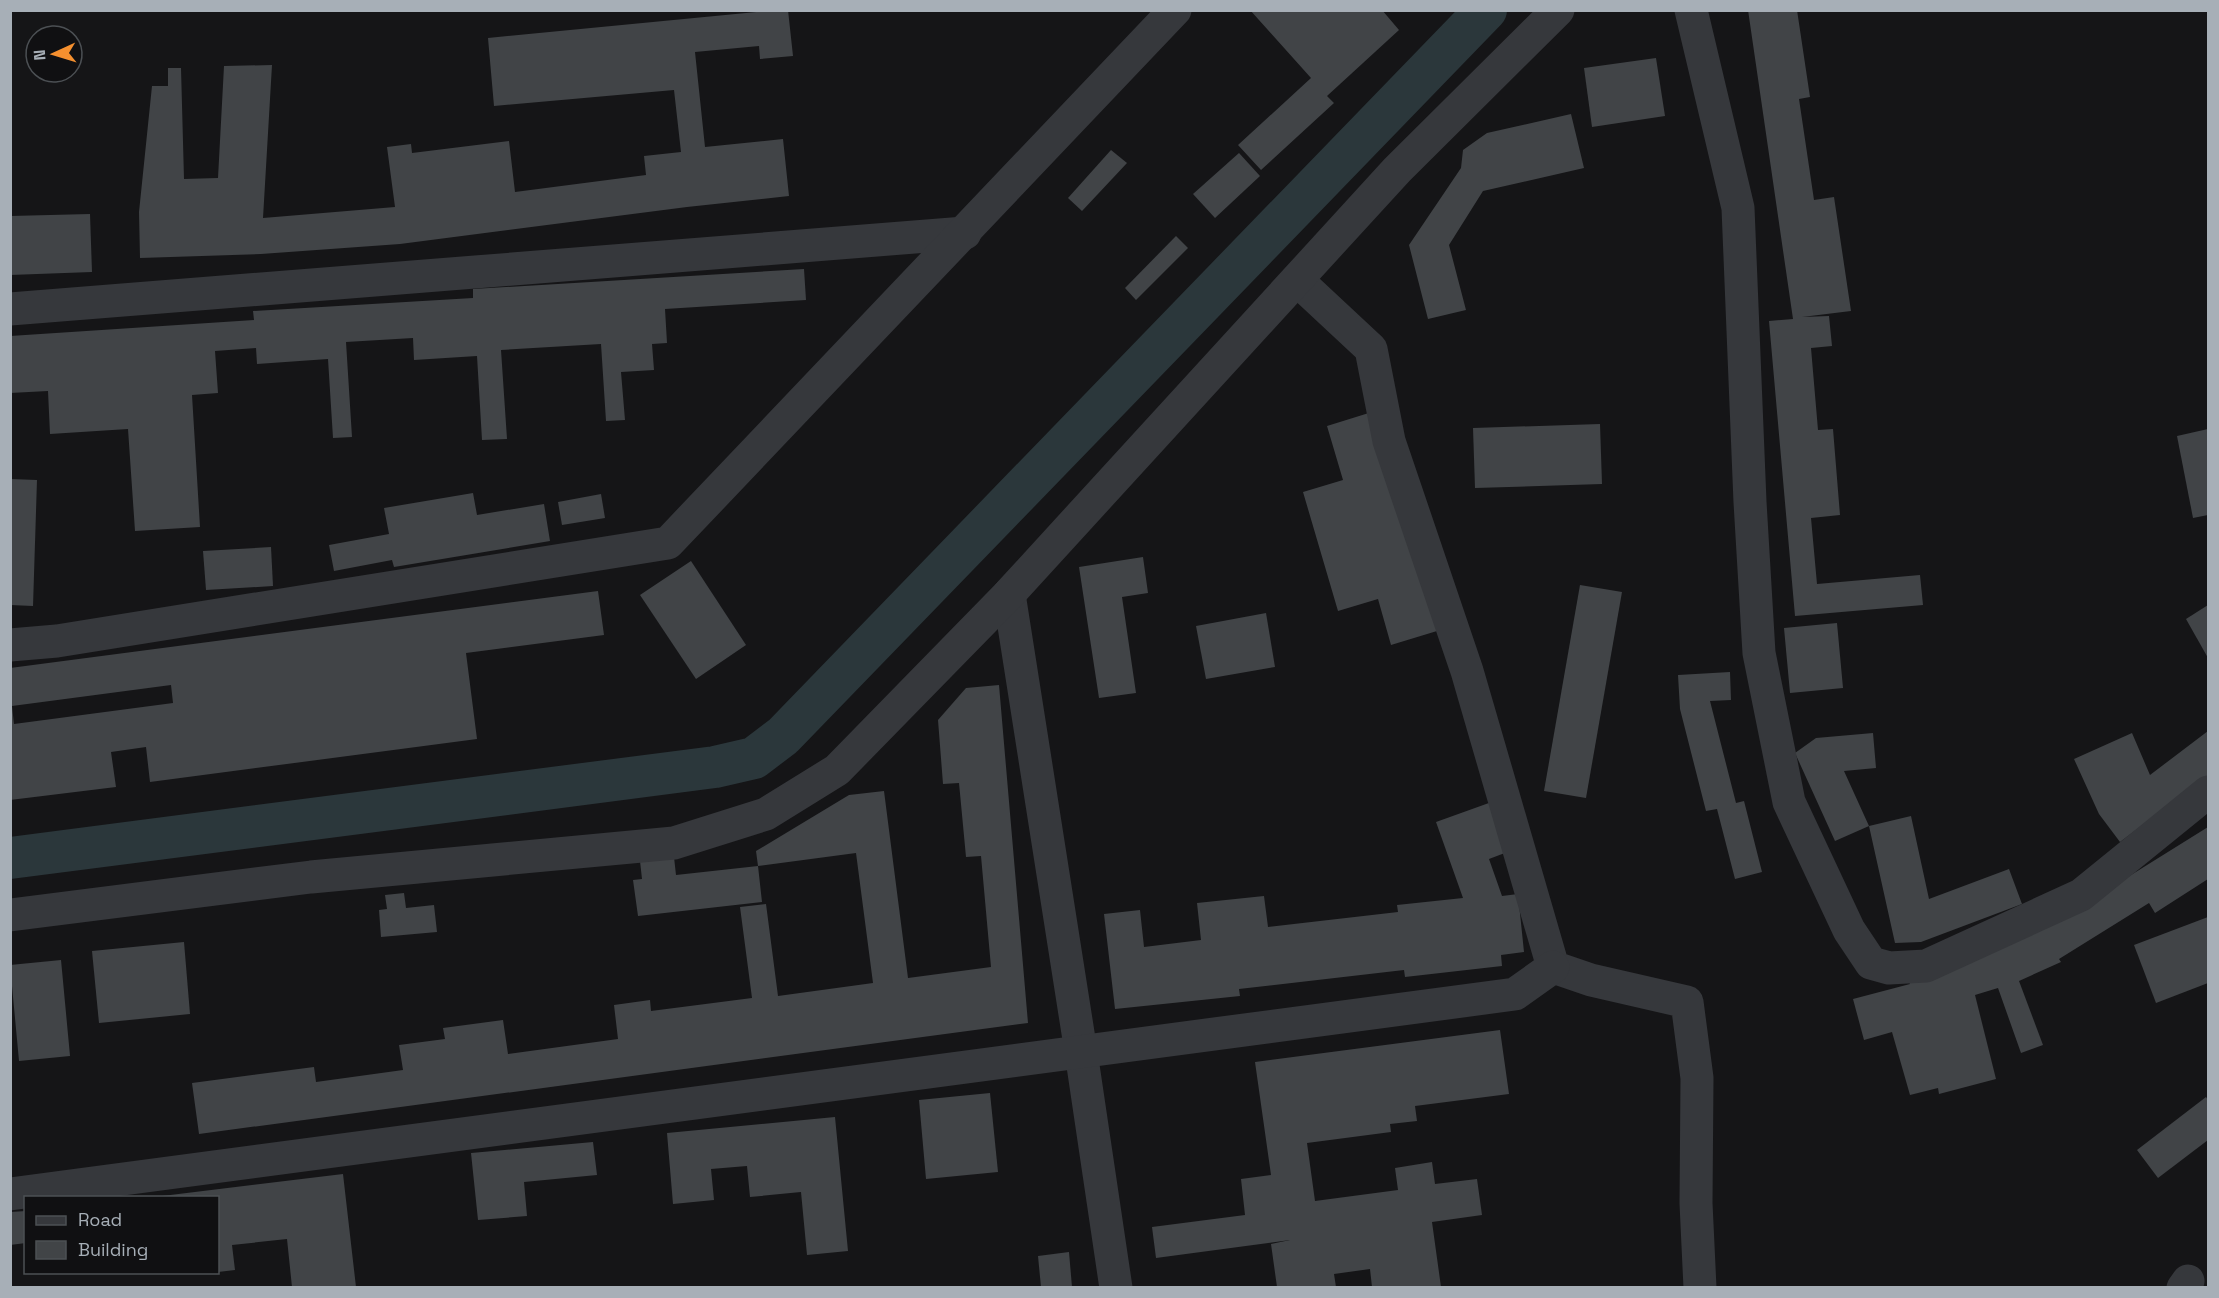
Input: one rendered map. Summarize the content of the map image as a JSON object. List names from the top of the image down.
{
  "legend": ["Road", "Building"],
  "north": "left"
}
